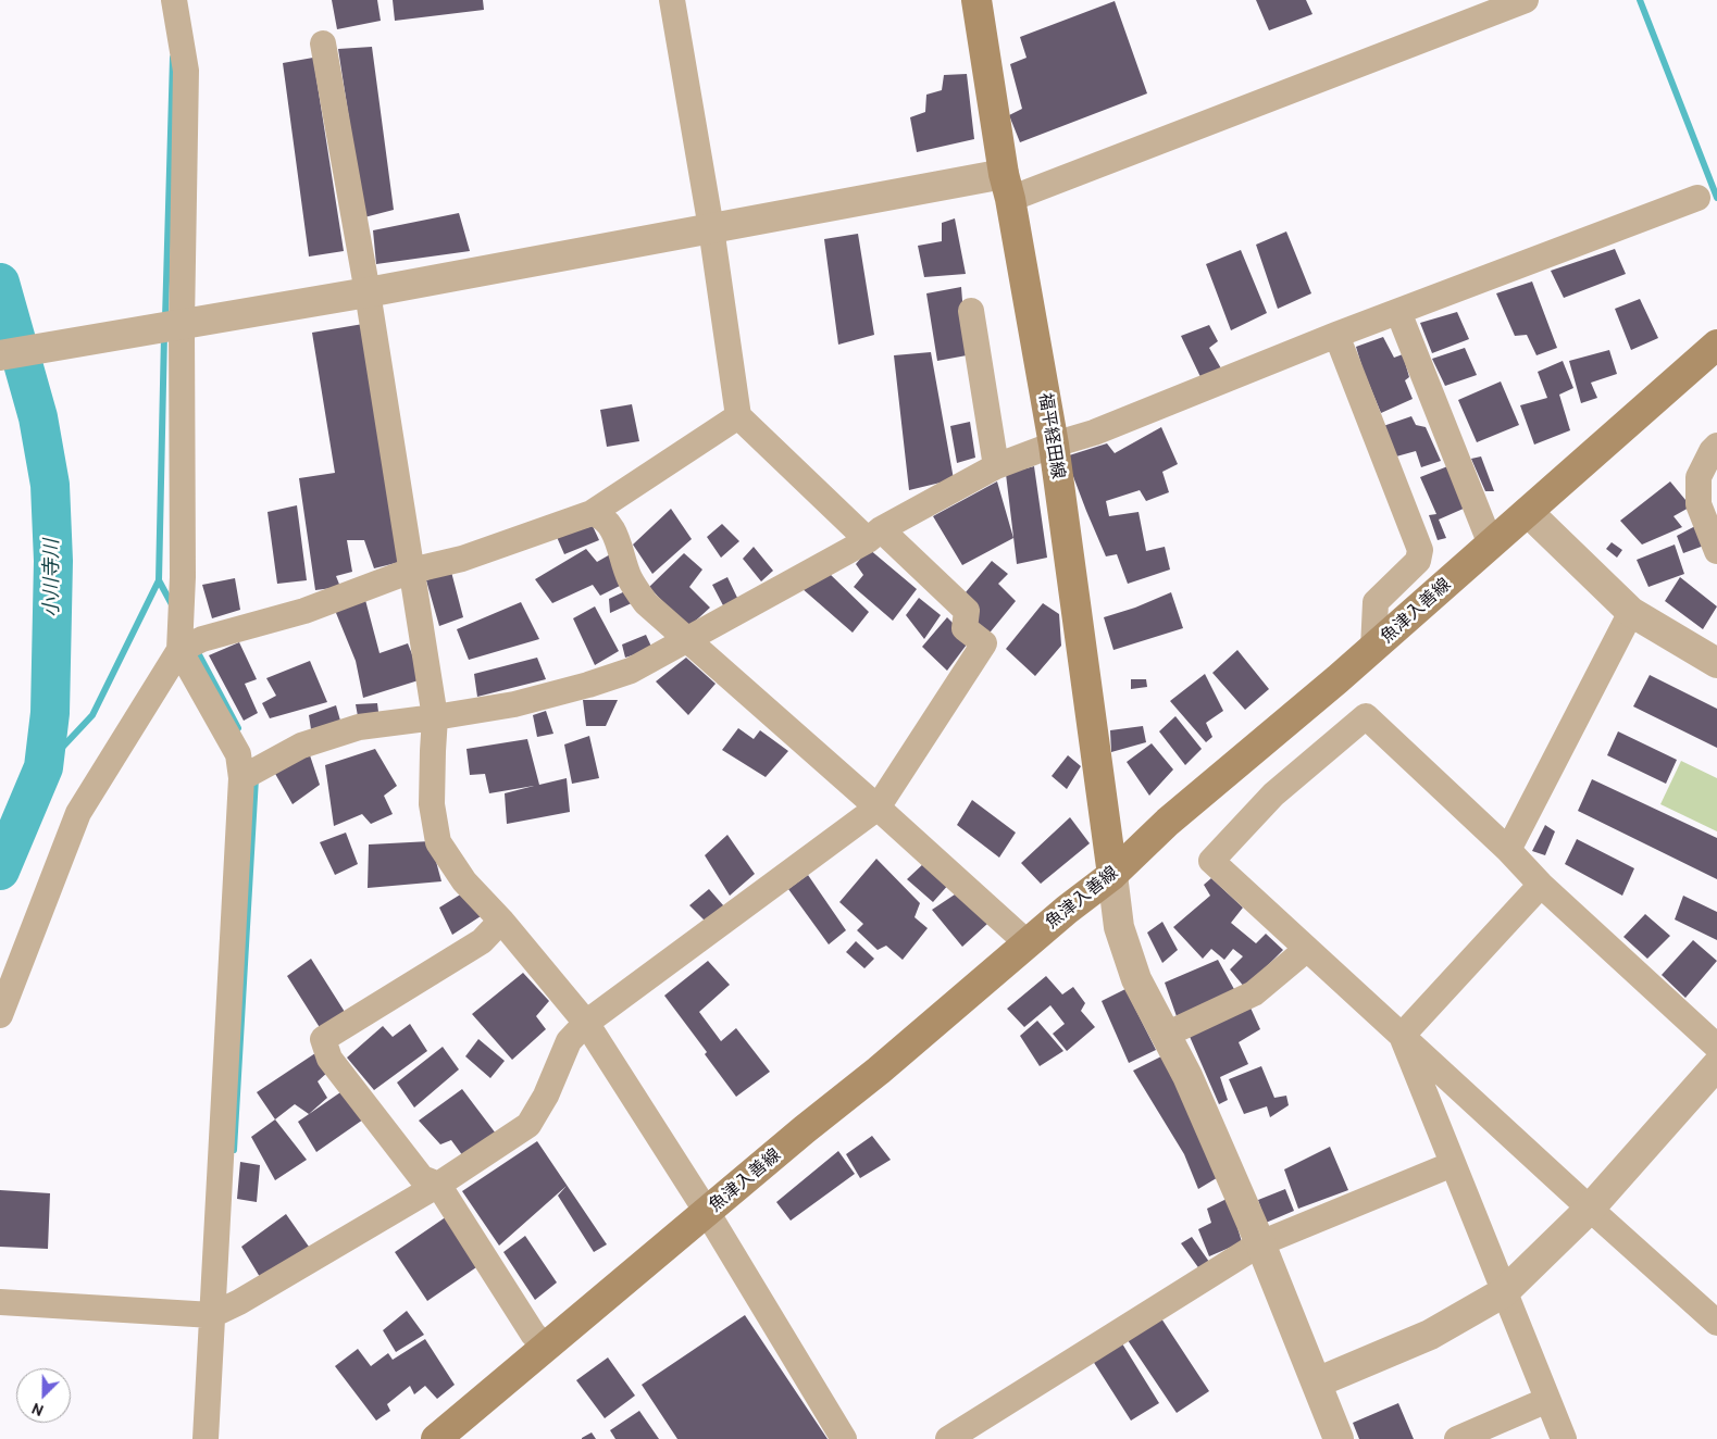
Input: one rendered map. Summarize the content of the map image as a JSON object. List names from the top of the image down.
{
  "streets": {
    "main road": ["福平経田線", "魚津入善線"]
  },
  "crossings": [
    ["福平経田線", "魚津入善線"]
  ],
  "water": ["小川寺川"],
  "north": "bottom left"
}
